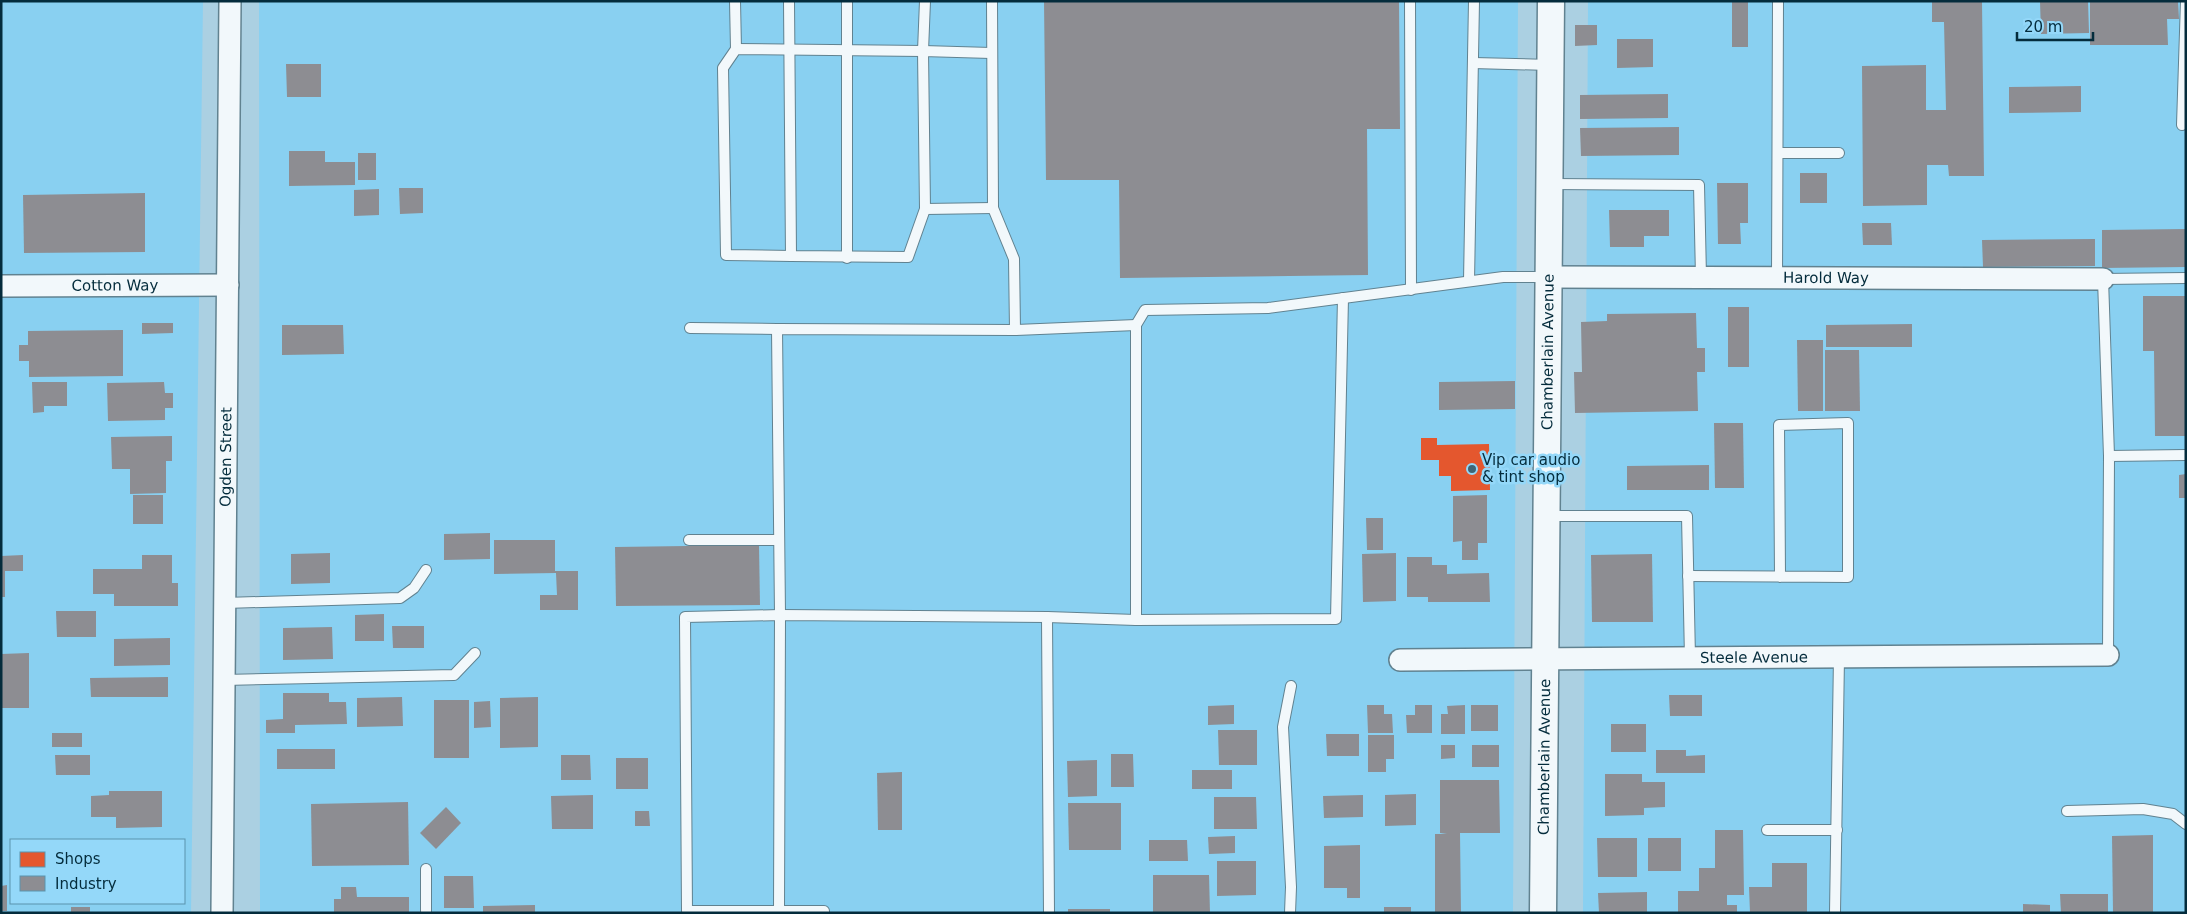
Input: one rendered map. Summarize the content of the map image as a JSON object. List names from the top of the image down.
{
  "streets": {
    "street": [
      "Harold Way",
      "Cotton Way",
      "Chamberlain Avenue",
      "Ogden Street",
      "Steele Avenue"
    ]
  },
  "crossings": [
    ["Harold Way", "Chamberlain Avenue"],
    ["Cotton Way", "Ogden Street"],
    ["Chamberlain Avenue", "Steele Avenue"]
  ],
  "places": ["Vip car audio & tint shop"],
  "legend": ["Shops", "Industry"],
  "scale_bar": "20 m"
}
